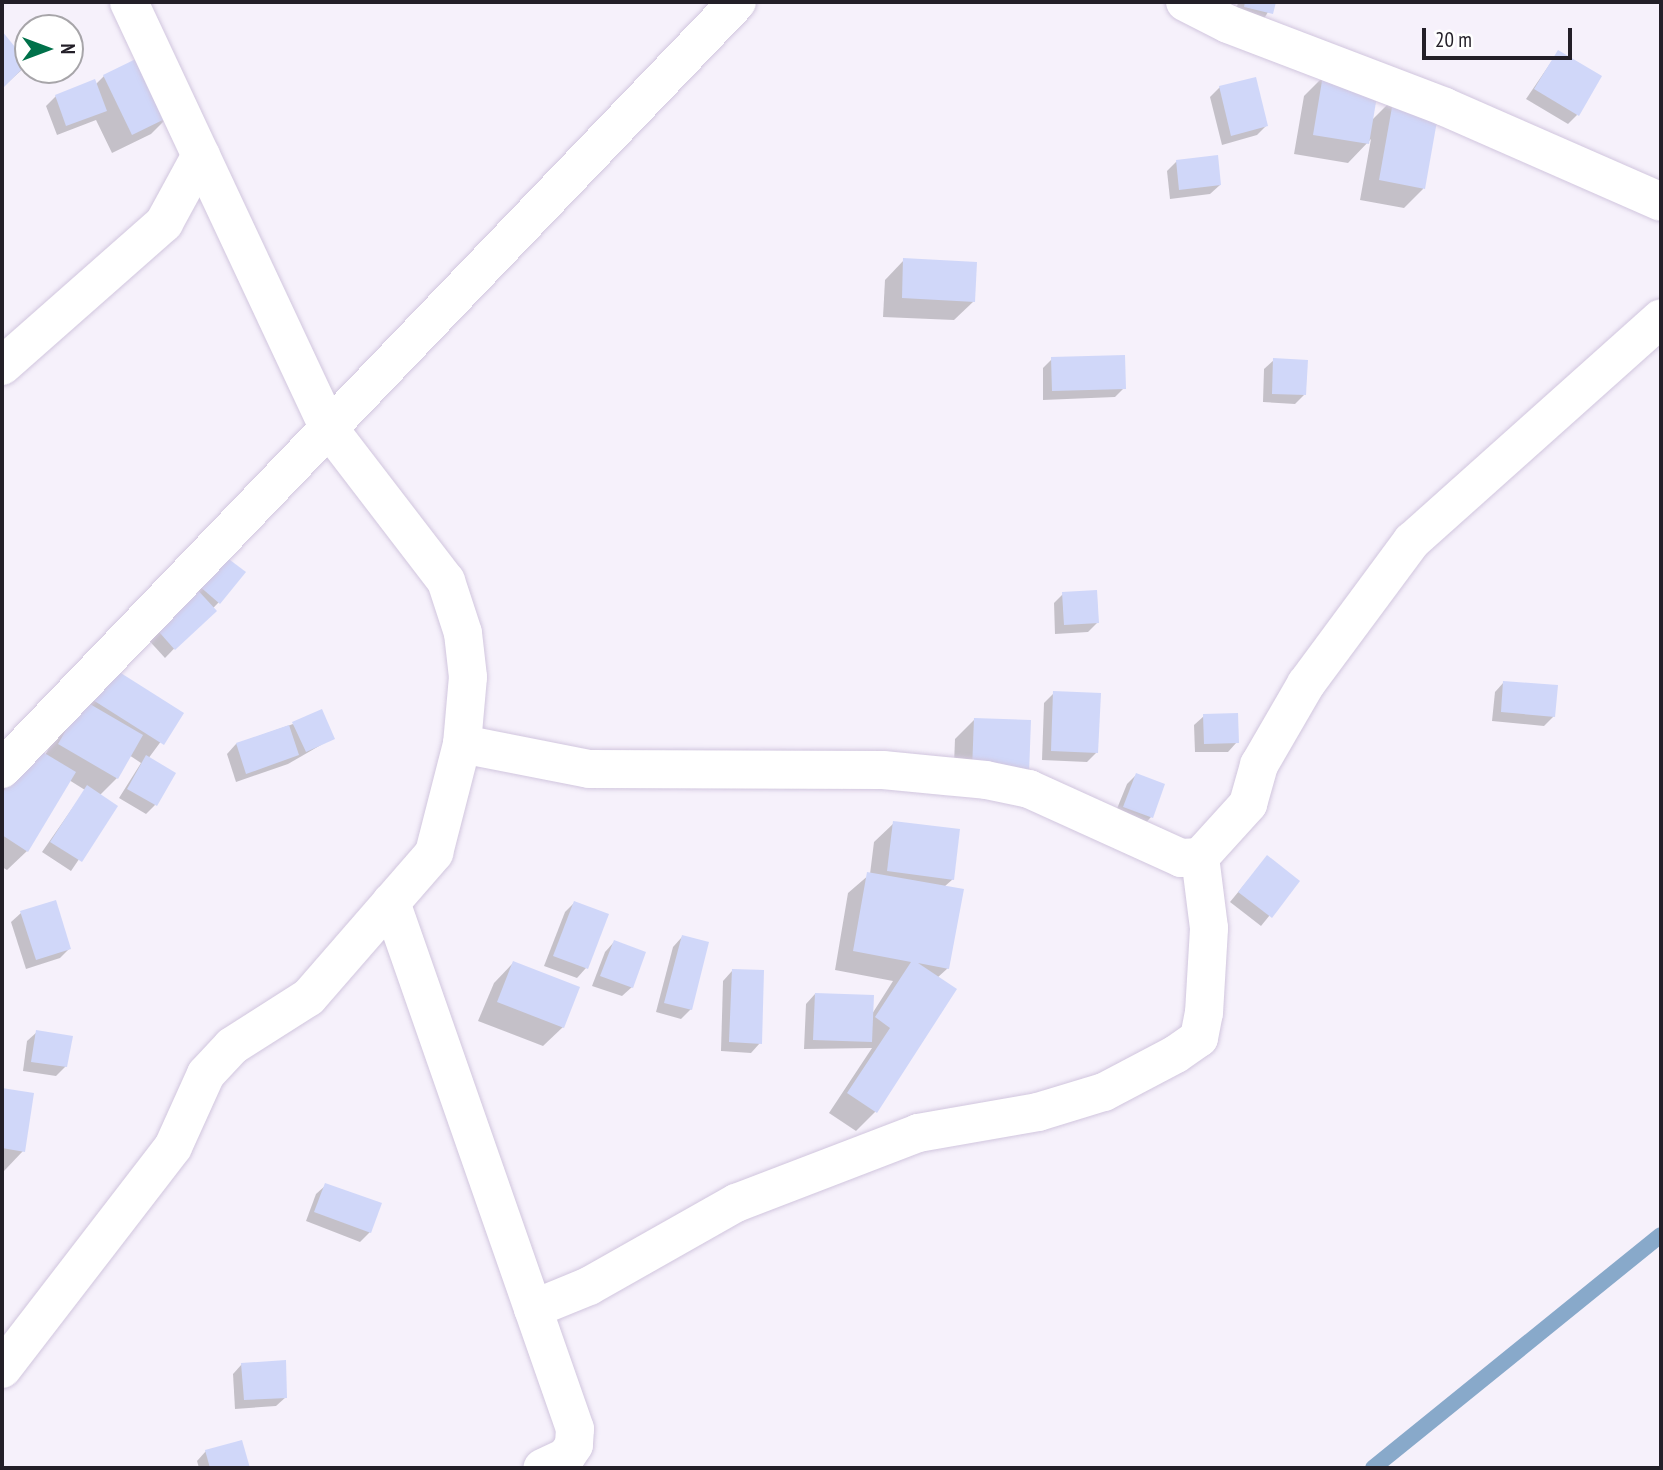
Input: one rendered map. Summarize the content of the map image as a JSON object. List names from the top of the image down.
{
  "scale_bar": "20 m",
  "north": "right"
}
